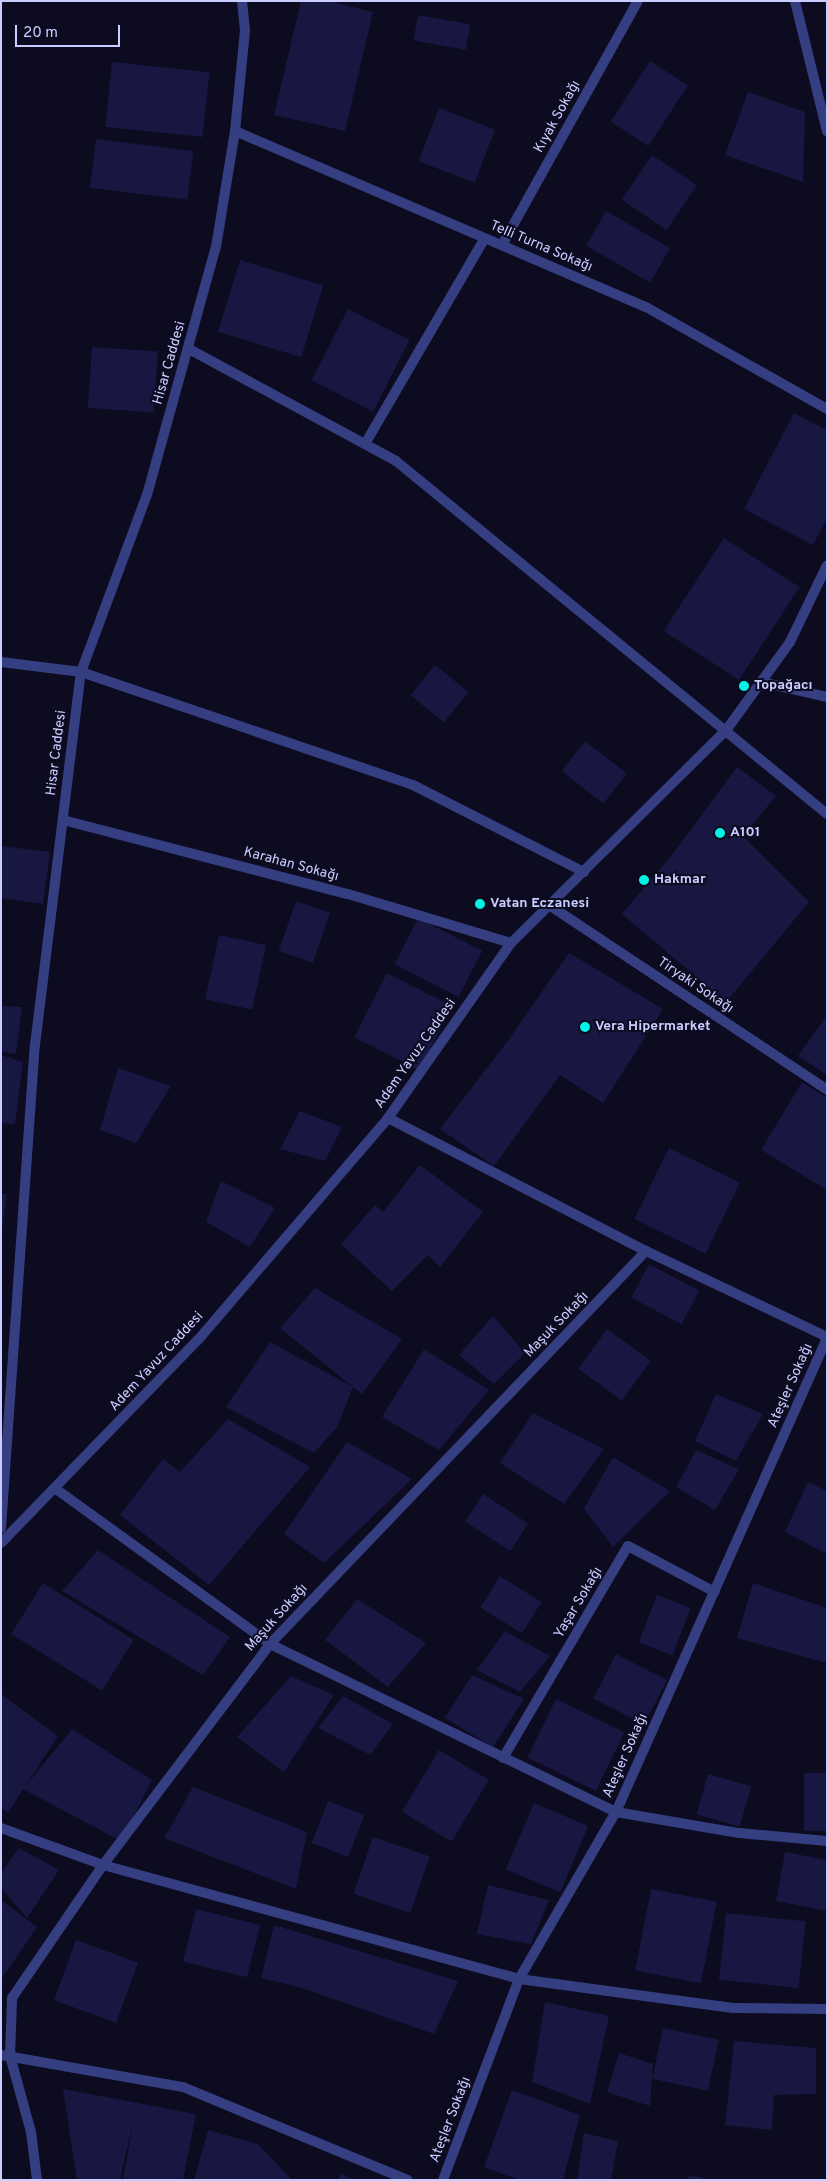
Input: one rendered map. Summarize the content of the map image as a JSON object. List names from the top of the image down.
{
  "streets": {
    "street": [
      "Kıyak Sokağı",
      "Telli Turna Sokağı",
      "Hisar Caddesi",
      "Karahan Sokağı",
      "Tiryaki Sokağı",
      "Adem Yavuz Caddesi",
      "Maşuk Sokağı",
      "Ateşler Sokağı",
      "Yaşar Sokağı"
    ]
  },
  "crossings": [
    ["Kıyak Sokağı", "Telli Turna Sokağı"],
    ["Telli Turna Sokağı", "Hisar Caddesi"],
    ["Hisar Caddesi", "Karahan Sokağı"],
    ["Karahan Sokağı", "Adem Yavuz Caddesi"],
    ["Tiryaki Sokağı", "Adem Yavuz Caddesi"],
    ["Ateşler Sokağı", "Yaşar Sokağı"]
  ],
  "places": [
    "Topağacı",
    "A101",
    "Hakmar",
    "Vatan Eczanesi",
    "Vera Hipermarket"
  ],
  "scale_bar": "20 m"
}
